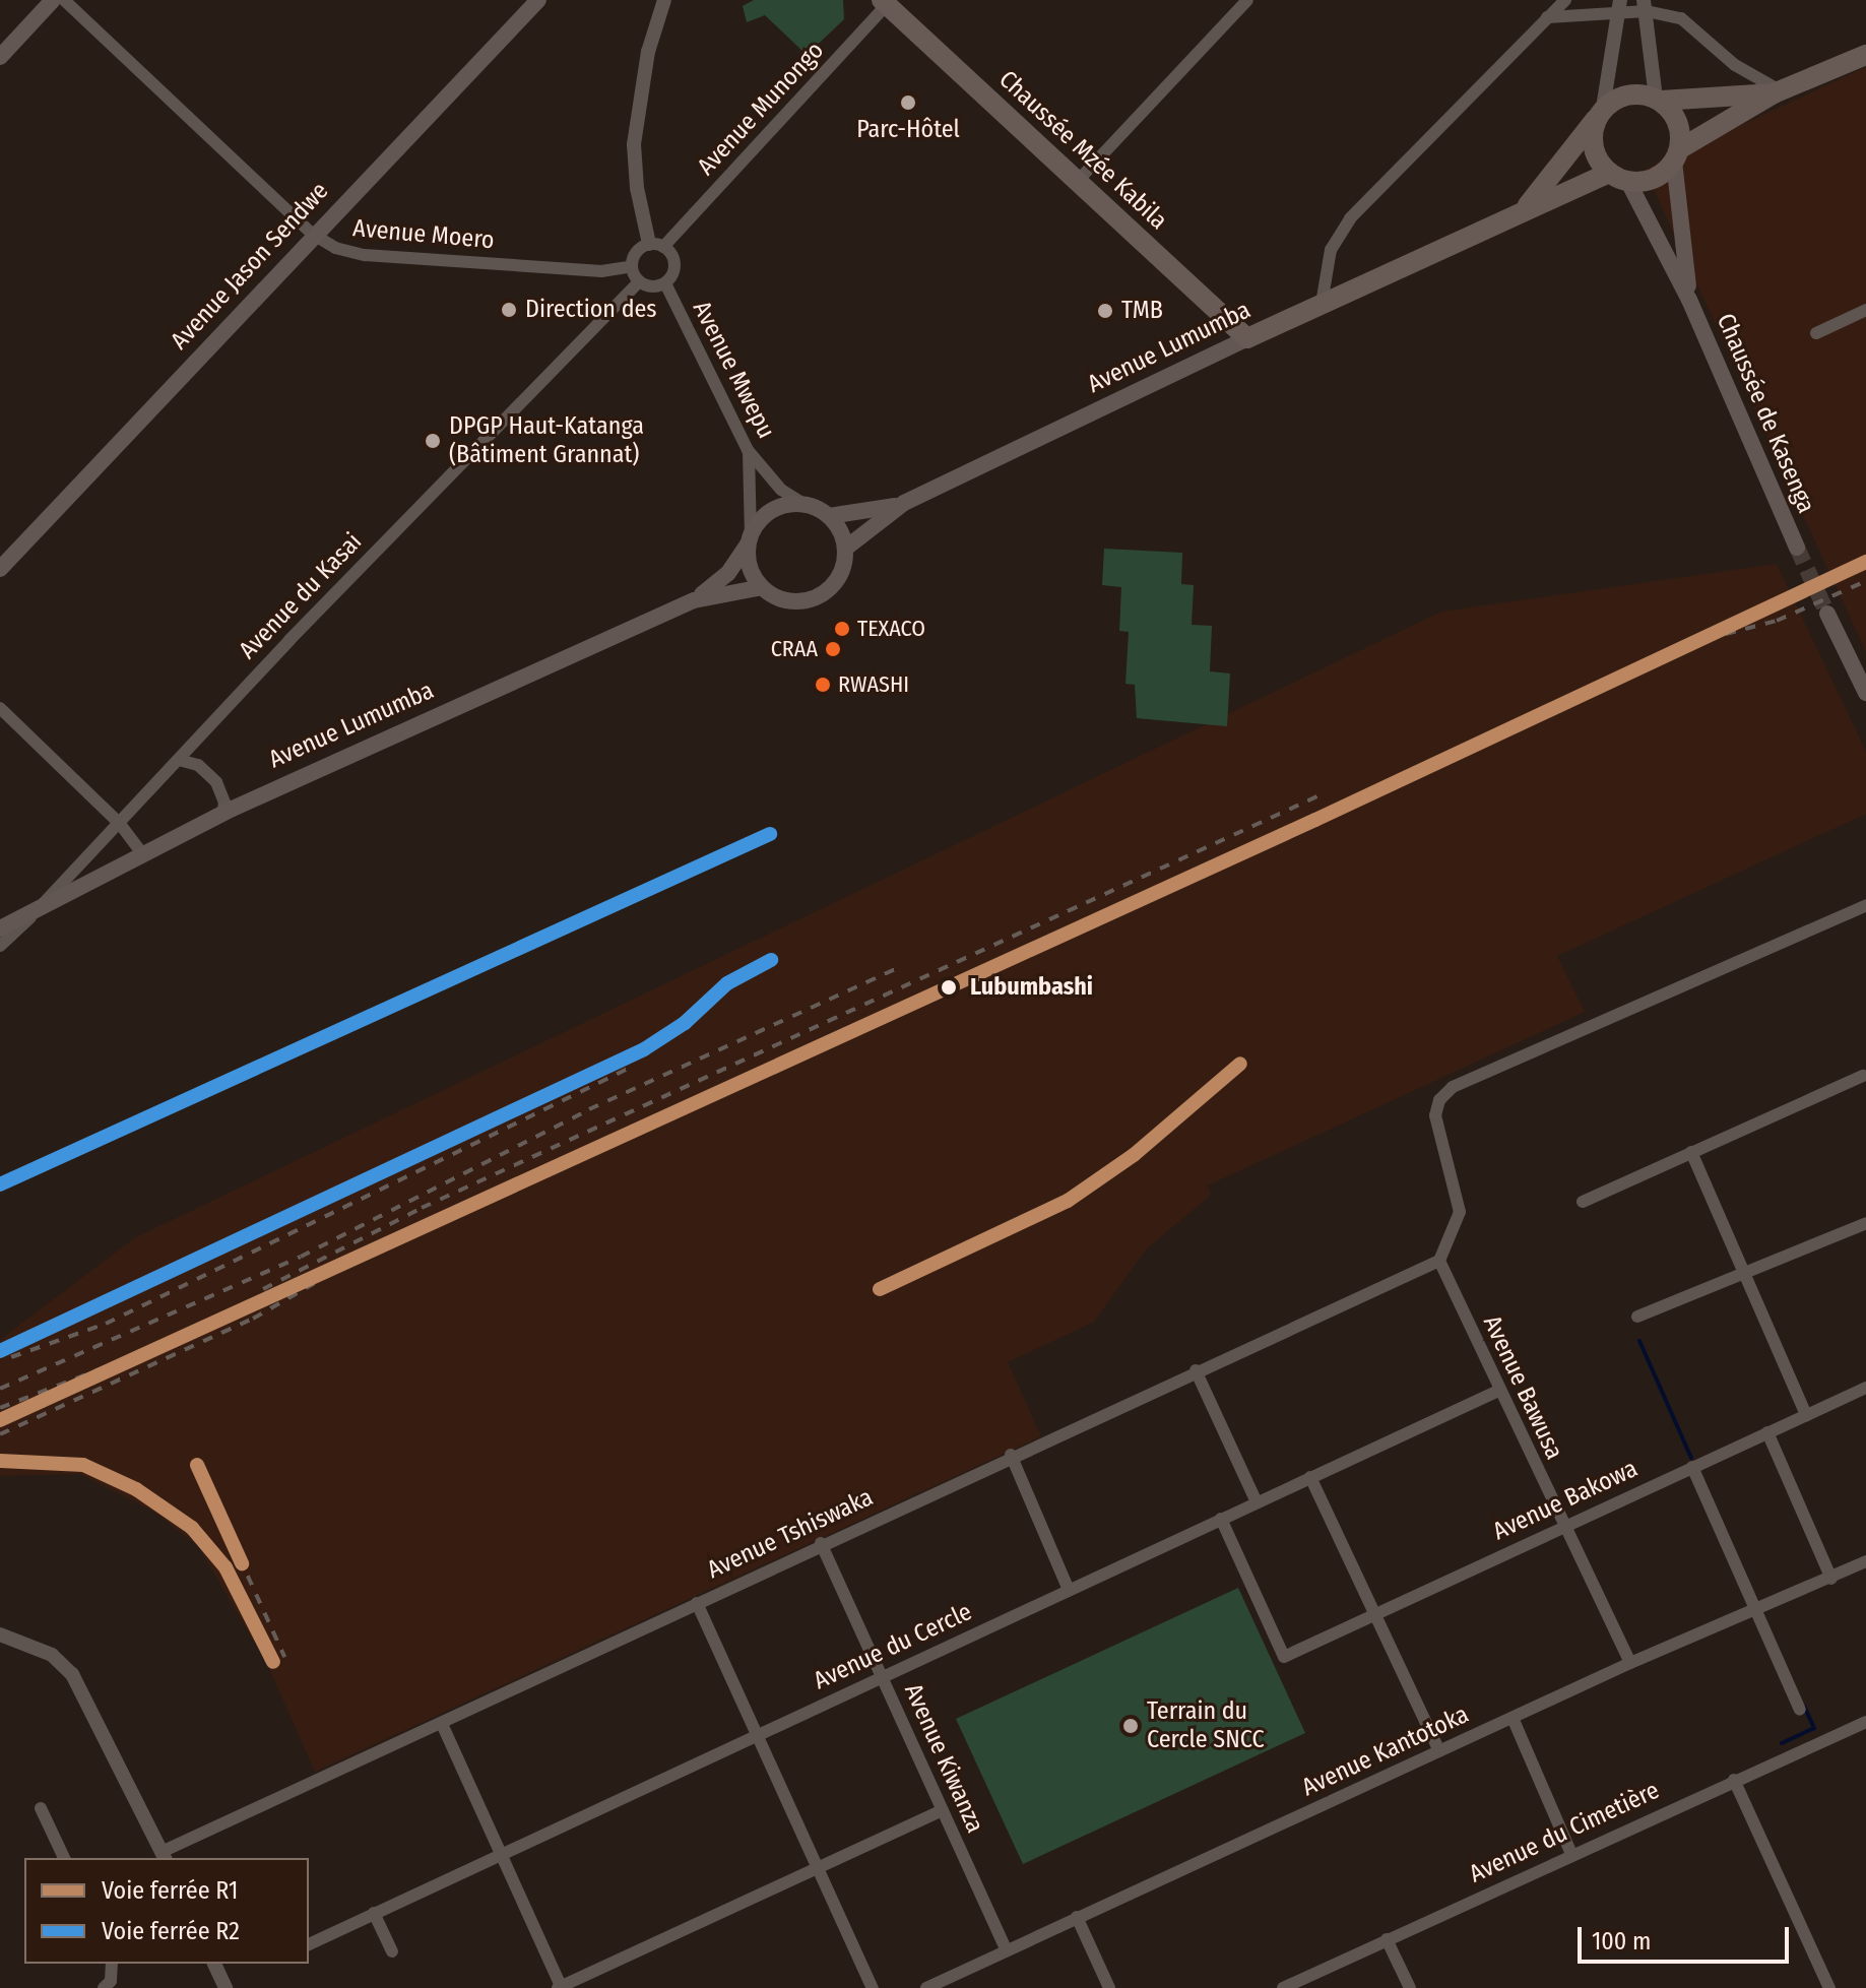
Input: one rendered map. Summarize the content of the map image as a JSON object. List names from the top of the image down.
{
  "streets": {
    "highway": ["Chaussée Mzée Kabila", "Avenue Lumumba"],
    "main road": ["Avenue Jason Sendwe", "Chaussée de Kasenga"],
    "street": [
      "Avenue Munongo",
      "Avenue Moero",
      "Avenue Mwepu",
      "Avenue du Kasai",
      "Avenue Bawusa",
      "Avenue Bakowa",
      "Avenue Tshiswaka",
      "Avenue du Cercle",
      "Avenue Kantotoka",
      "Avenue Kiwanza",
      "Avenue du Cimetière"
    ]
  },
  "crossings": [
    ["Avenue Munongo", "Chaussée Mzée Kabila"],
    ["Avenue Munongo", "Avenue Moero"],
    ["Avenue Munongo", "Avenue Mwepu"],
    ["Avenue Munongo", "Avenue du Kasai"],
    ["Chaussée Mzée Kabila", "Avenue Lumumba"],
    ["Avenue Moero", "Avenue Jason Sendwe"],
    ["Avenue Moero", "Avenue Mwepu"],
    ["Avenue Moero", "Avenue du Kasai"],
    ["Avenue Lumumba", "Avenue Mwepu"],
    ["Avenue Lumumba", "Avenue du Kasai"],
    ["Avenue Mwepu", "Avenue du Kasai"],
    ["Avenue Bawusa", "Avenue Bakowa"],
    ["Avenue Bawusa", "Avenue Tshiswaka"],
    ["Avenue Bawusa", "Avenue du Cercle"],
    ["Avenue Bawusa", "Avenue Kantotoka"],
    ["Avenue Bakowa", "Avenue du Cercle"],
    ["Avenue Tshiswaka", "Avenue Kiwanza"],
    ["Avenue du Cercle", "Avenue Kiwanza"],
    ["Avenue Kantotoka", "Avenue Kiwanza"]
  ],
  "places": [
    "Parc-Hôtel",
    "Direction des",
    "TMB",
    "DPGP Haut-Katanga (Bâtiment Grannat)",
    "TEXACO",
    "CRAA",
    "RWASHI",
    "Lubumbashi",
    "Terrain du Cercle SNCC"
  ],
  "lines": ["rail line R1", "rail line R2"],
  "legend": ["Voie ferrée R1", "Voie ferrée R2"],
  "scale_bar": "100 m"
}
